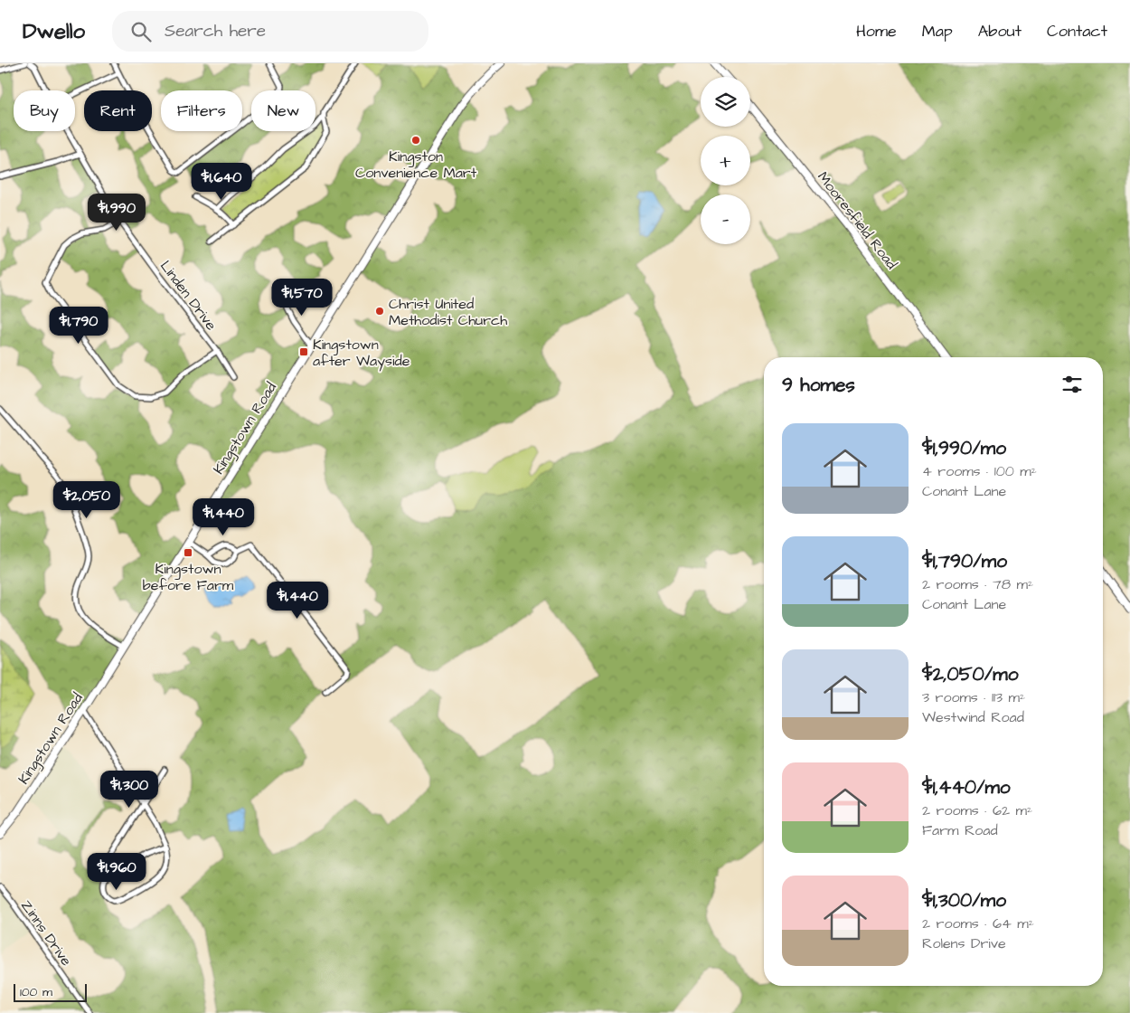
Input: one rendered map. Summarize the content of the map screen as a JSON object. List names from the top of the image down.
{
  "streets": {
    "main road": ["Mooresfield Road", "Kingstown Road"],
    "street": ["Linden Drive", "Zinns Drive"]
  },
  "places": {
    "other": ["Kingston Convenience Mart", "Christ United Methodist Church"],
    "transit": ["Kingstown after Wayside", "Kingstown before Farm"]
  },
  "scale_bar": "100 m",
  "page": {
    "header": "Dwello",
    "search": "Search here",
    "nav": [
      "Home",
      "Map",
      "About",
      "Contact"
    ],
    "map_buttons": ["+", "−"],
    "chip": [
      "Buy",
      "Rent",
      "Filters",
      "New"
    ],
    "price": [
      "$1,640",
      "$1,990",
      "$1,570",
      "$1,790",
      "$2,050",
      "$1,440",
      "$1,440",
      "$1,300",
      "$1,960"
    ],
    "heading": "9 homes",
    "list": [
      {
        "name": "$1,990/mo",
        "note": "4 rooms · 100 m² · Conant Lane"
      },
      {
        "name": "$1,790/mo",
        "note": "2 rooms · 78 m² · Conant Lane"
      },
      {
        "name": "$2,050/mo",
        "note": "3 rooms · 113 m² · Westwind Road"
      },
      {
        "name": "$1,440/mo",
        "note": "2 rooms · 62 m² · Farm Road"
      },
      {
        "name": "$1,300/mo",
        "note": "2 rooms · 64 m² · Rolens Drive"
      }
    ],
    "scale": "100 m"
  }
}
